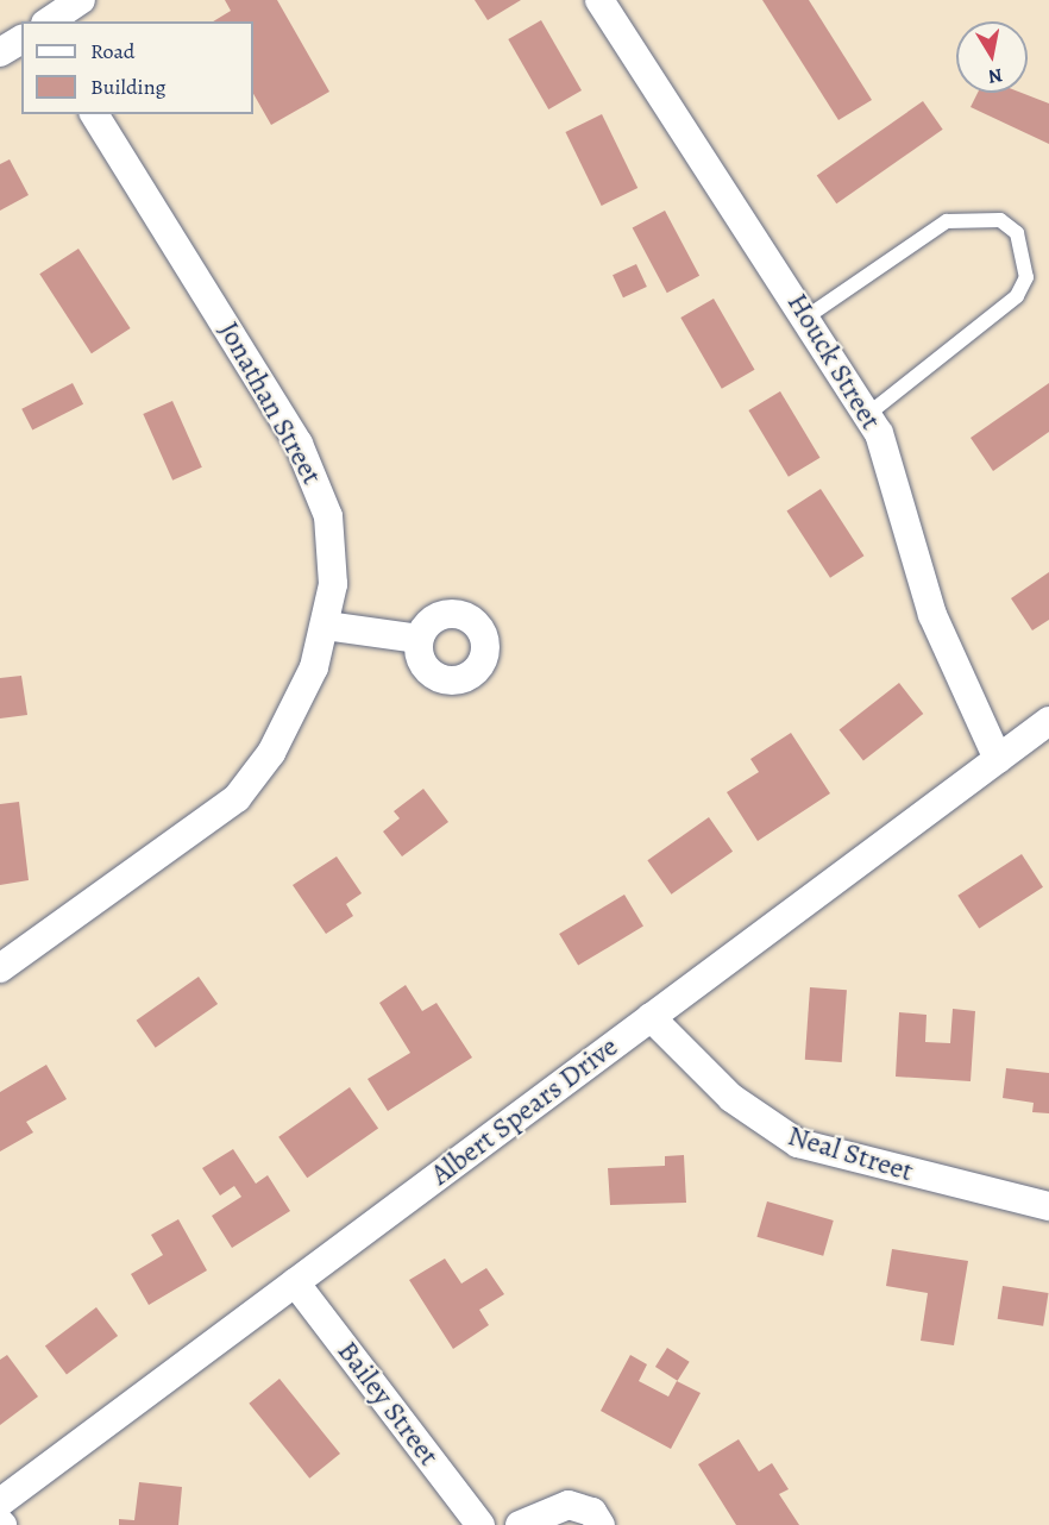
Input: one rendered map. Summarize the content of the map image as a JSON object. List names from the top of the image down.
{
  "streets": {
    "street": [
      "Houck Street",
      "Jonathan Street",
      "Albert Spears Drive",
      "Neal Street",
      "Bailey Street"
    ]
  },
  "crossings": [
    ["Houck Street", "Albert Spears Drive"],
    ["Albert Spears Drive", "Neal Street"],
    ["Albert Spears Drive", "Bailey Street"]
  ],
  "legend": ["Road", "Building"],
  "north": "bottom"
}
